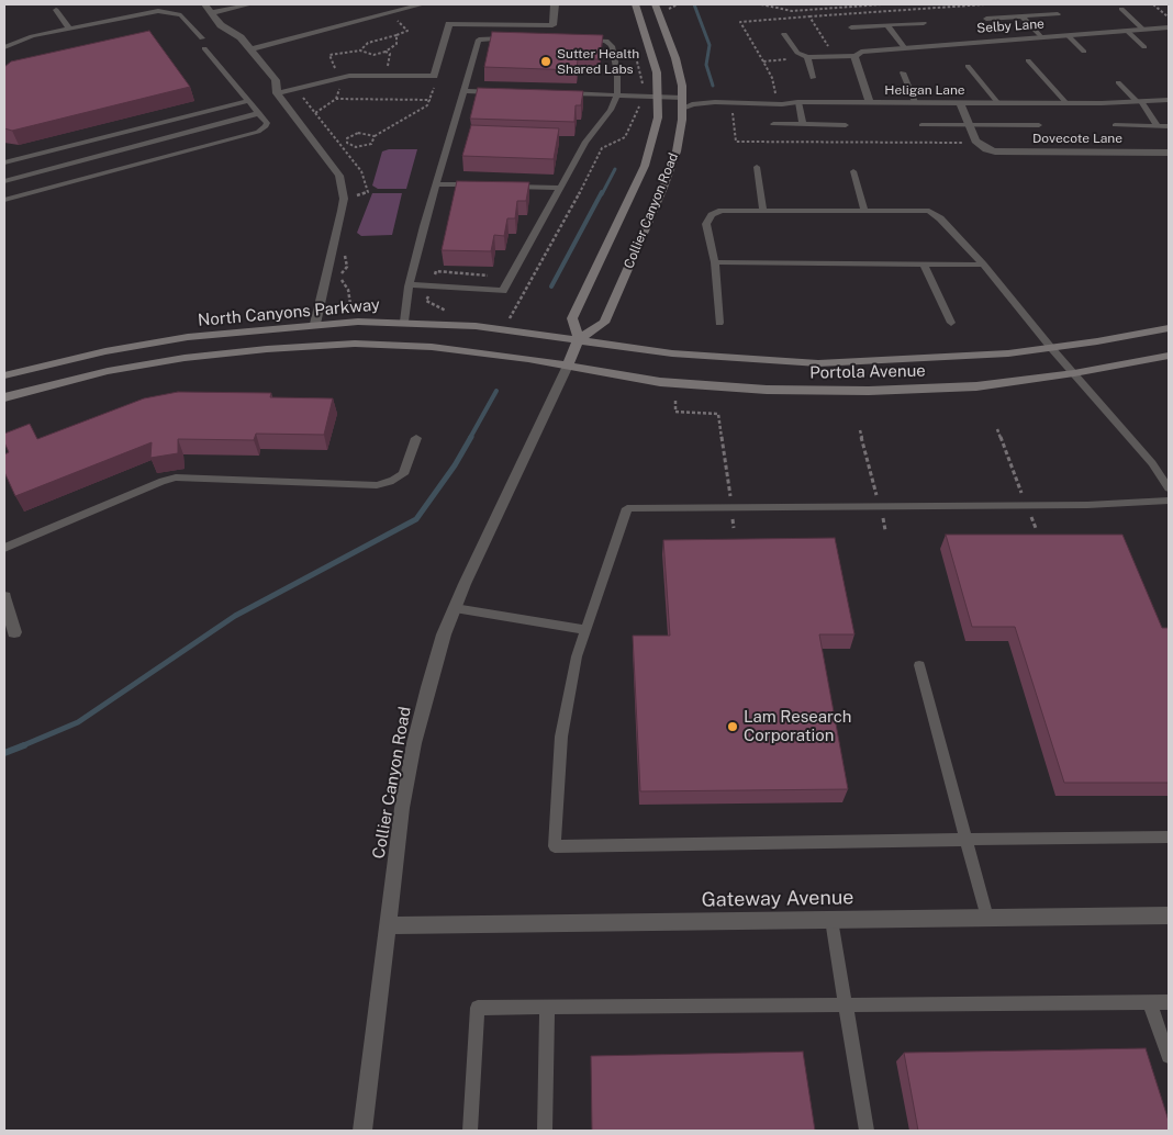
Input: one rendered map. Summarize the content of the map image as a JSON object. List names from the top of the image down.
{
  "streets": {
    "main road": ["Collier Canyon Road", "North Canyons Parkway", "Portola Avenue"],
    "street": [
      "Selby Lane",
      "Heligan Lane",
      "Dovecote Lane",
      "Gateway Avenue"
    ]
  },
  "crossings": [
    ["Heligan Lane", "Collier Canyon Road"],
    ["Collier Canyon Road", "North Canyons Parkway"],
    ["Collier Canyon Road", "Portola Avenue"],
    ["Collier Canyon Road", "Gateway Avenue"],
    ["North Canyons Parkway", "Portola Avenue"]
  ],
  "places": ["Sutter Health Shared Labs", "Lam Research Corporation"]
}
